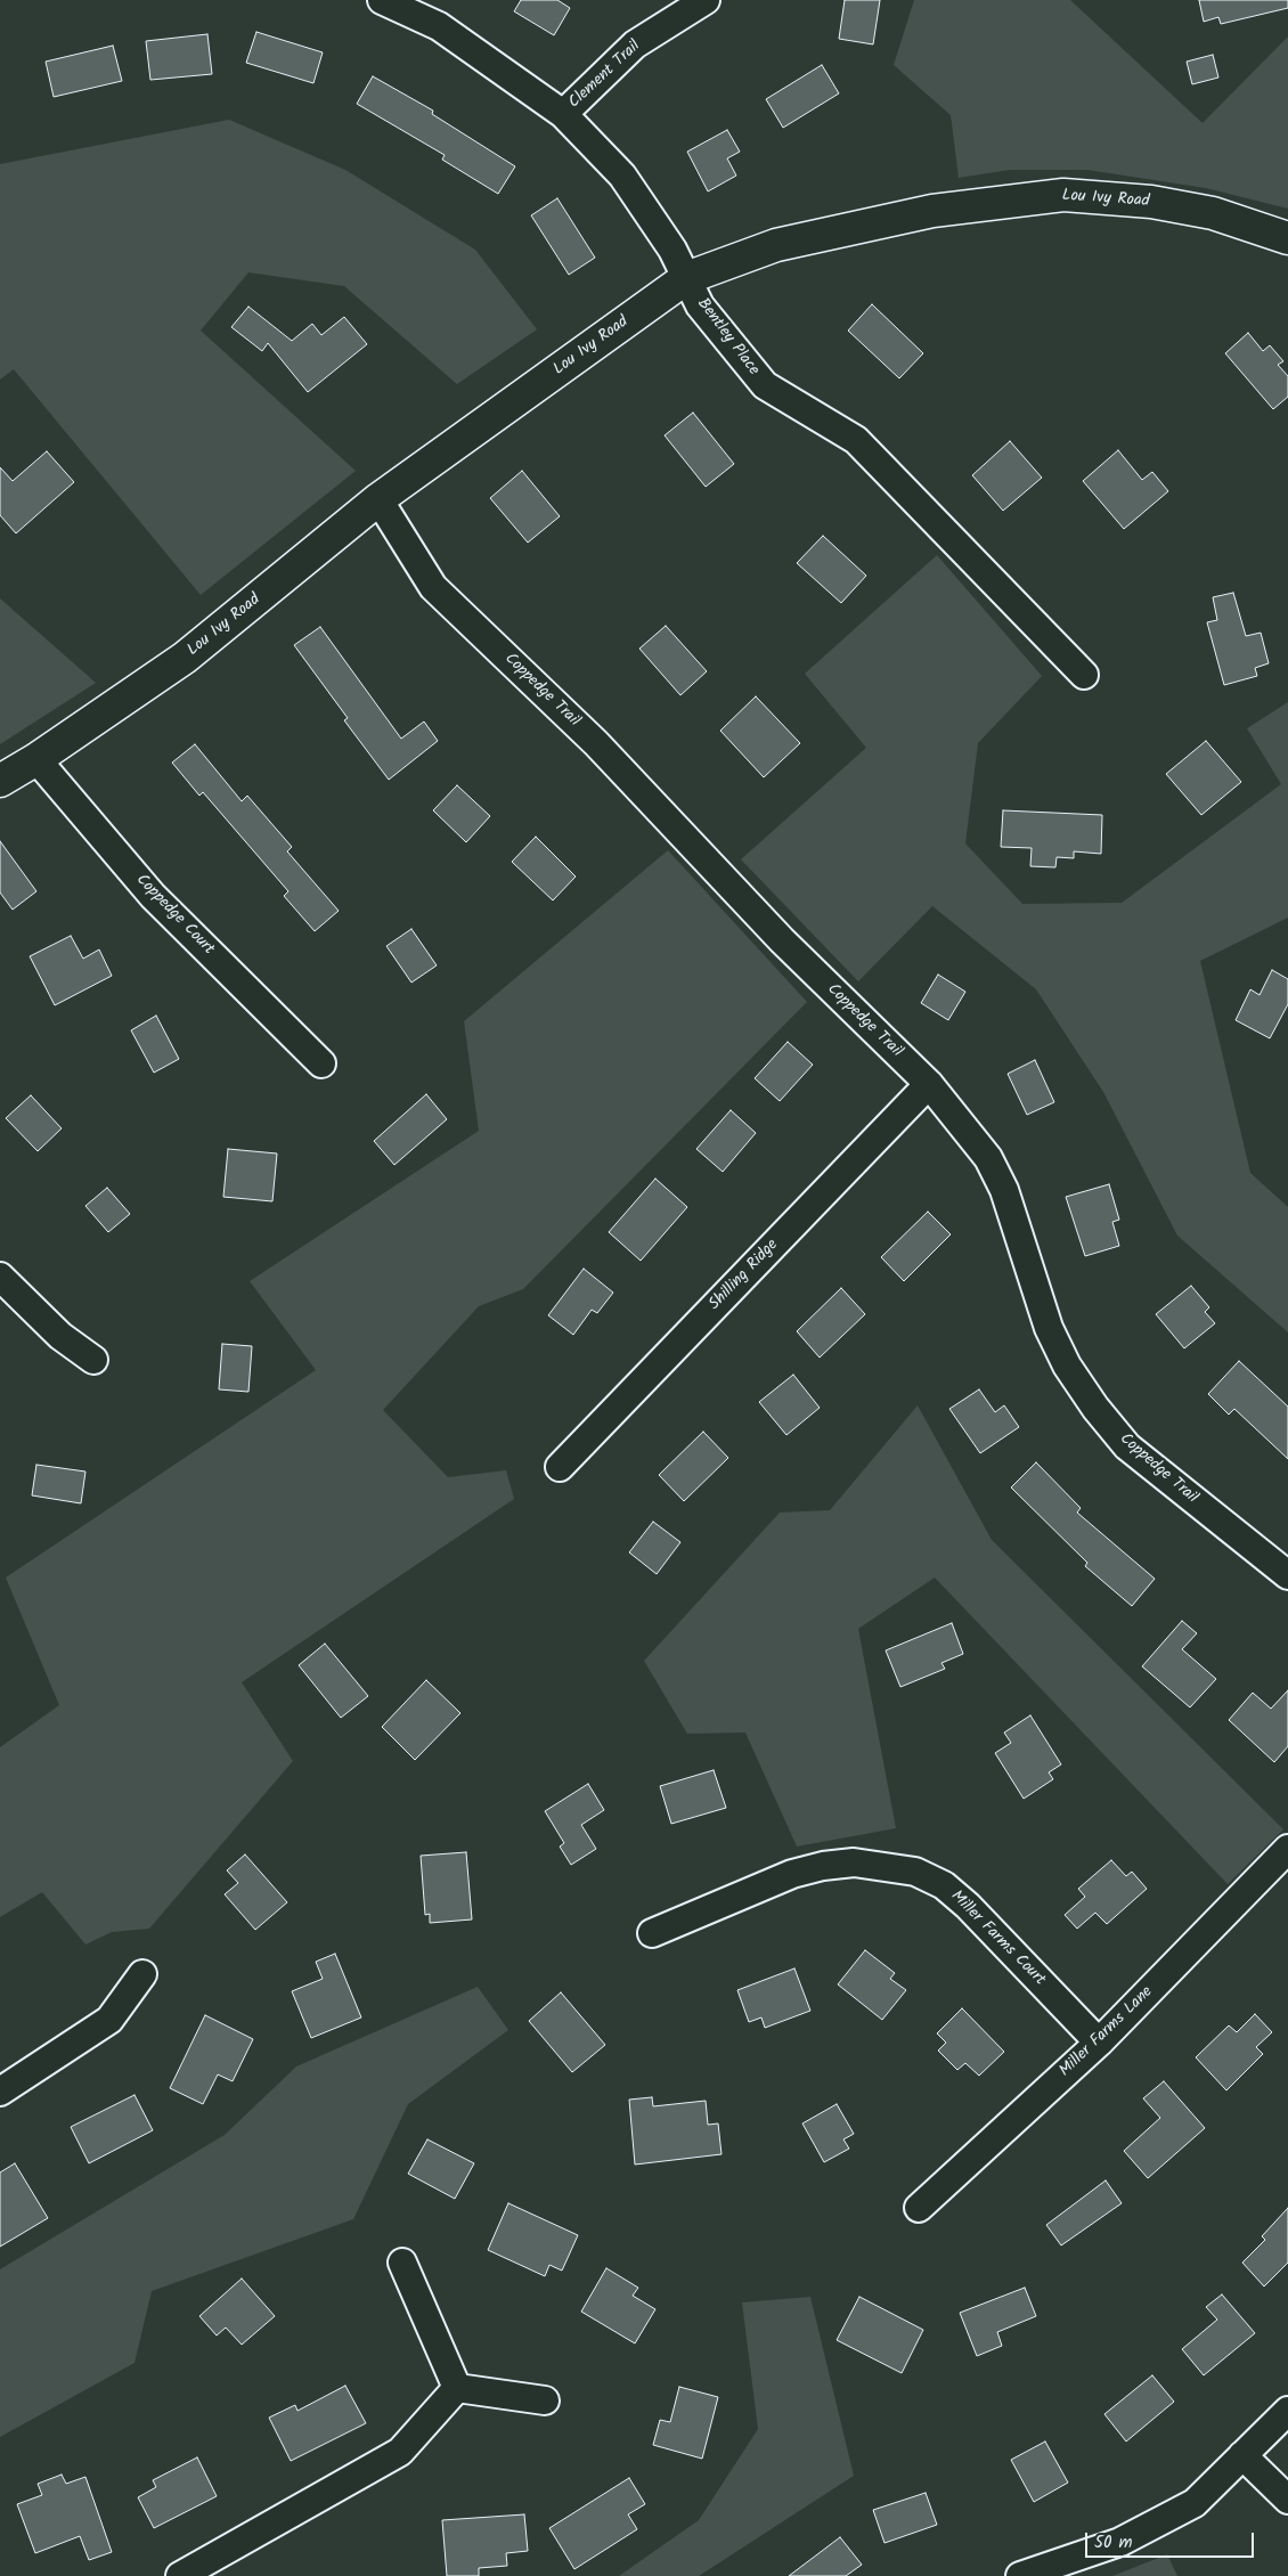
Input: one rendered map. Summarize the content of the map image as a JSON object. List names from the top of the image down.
{
  "streets": {
    "street": [
      "Clement Trail",
      "Lou Ivy Road",
      "Bentley Place",
      "Coppedge Trail",
      "Coppedge Court",
      "Shilling Ridge",
      "Miller Farms Court",
      "Miller Farms Lane"
    ]
  },
  "crossings": [
    ["Clement Trail", "Bentley Place"],
    ["Lou Ivy Road", "Bentley Place"],
    ["Lou Ivy Road", "Coppedge Trail"],
    ["Lou Ivy Road", "Coppedge Court"],
    ["Coppedge Trail", "Shilling Ridge"],
    ["Miller Farms Court", "Miller Farms Lane"]
  ],
  "scale_bar": "50 m"
}
